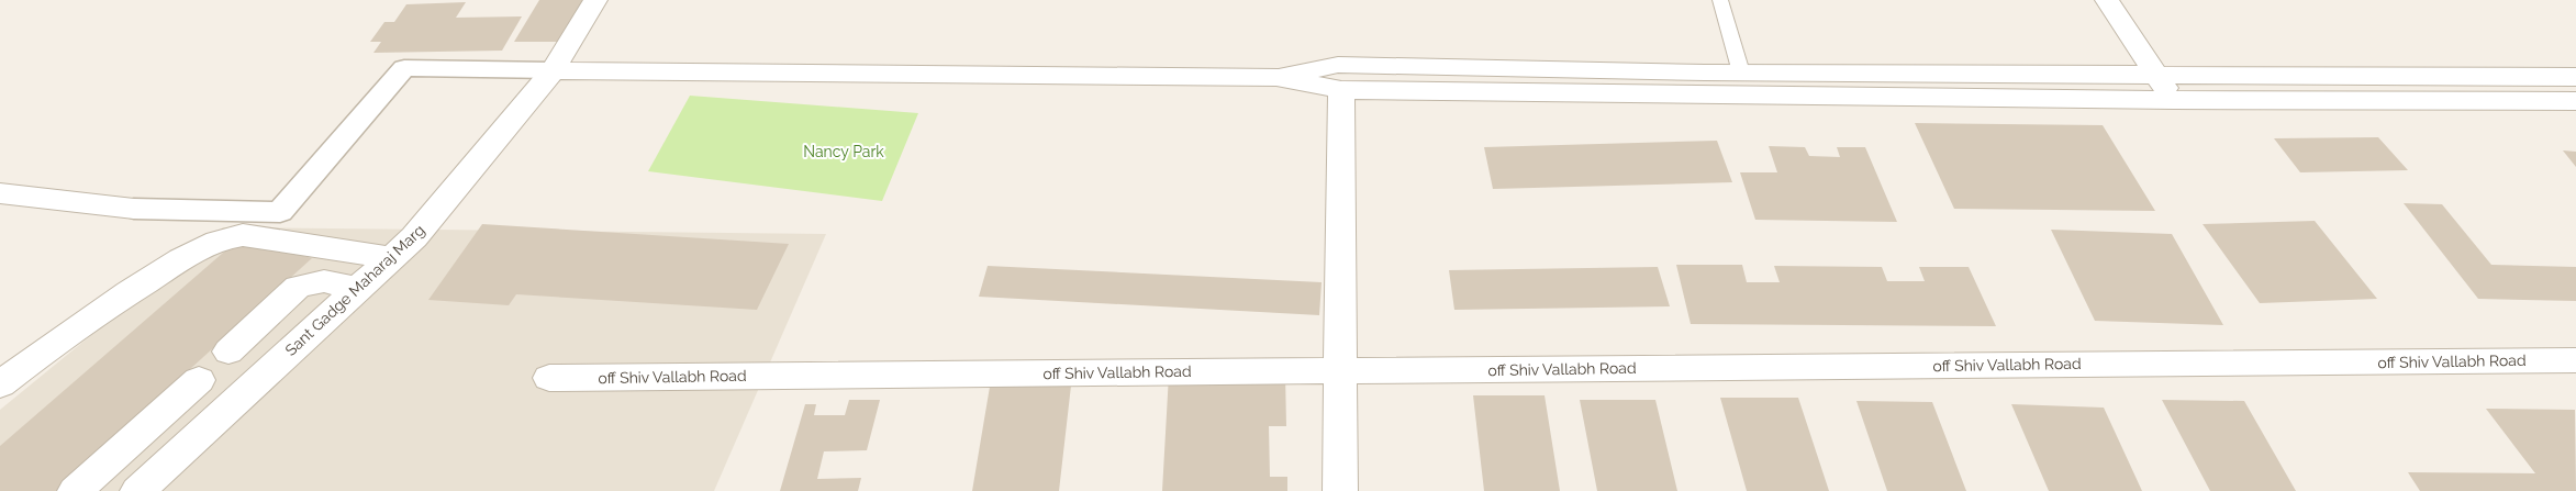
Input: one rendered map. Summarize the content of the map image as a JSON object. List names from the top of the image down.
{
  "streets": {
    "street": ["Sant Gadge Maharaj Marg", "off Shiv Vallabh Road"]
  },
  "parks": ["Nancy Park"]
}
